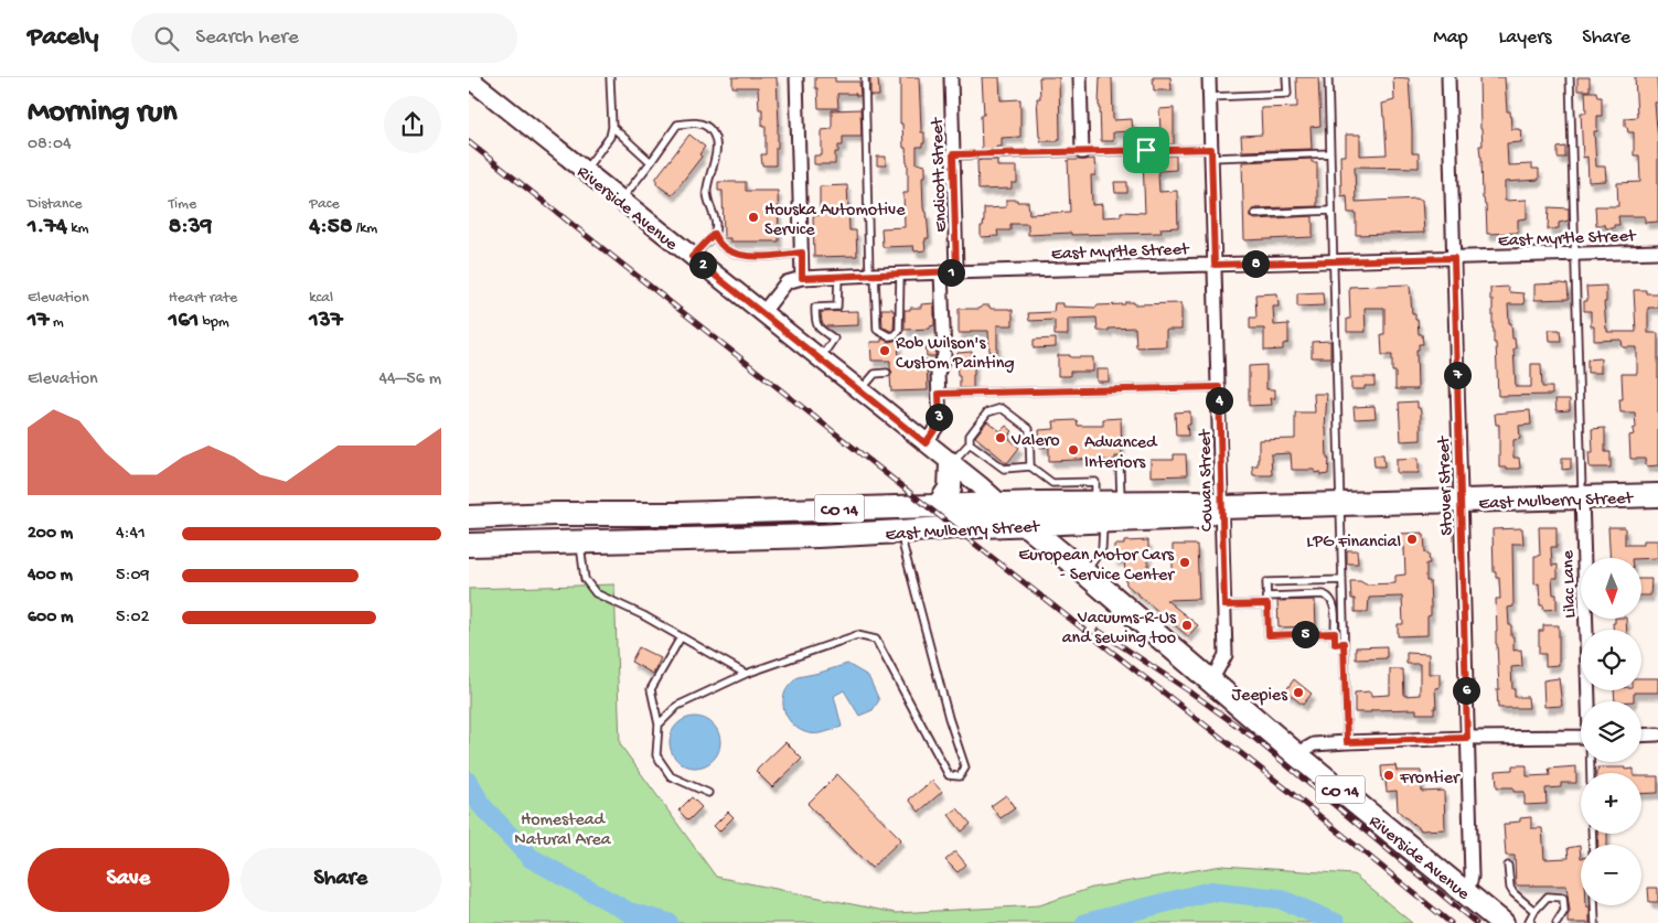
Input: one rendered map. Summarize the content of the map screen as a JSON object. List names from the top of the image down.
{
  "streets": {
    "highway": ["Riverside Avenue", "East Mulberry Street", "CO 14"],
    "street": [
      "Endicott Street",
      "East Myrtle Street",
      "Cowan Street",
      "Stover Street",
      "Lilac Lane"
    ]
  },
  "crossings": [
    ["Endicott Street", "East Myrtle Street"],
    ["Riverside Avenue", "East Myrtle Street"],
    ["Riverside Avenue", "Cowan Street"],
    ["Riverside Avenue", "Stover Street"],
    ["Riverside Avenue", "East Mulberry Street"],
    ["East Myrtle Street", "Cowan Street"],
    ["East Myrtle Street", "Stover Street"],
    ["Cowan Street", "East Mulberry Street"],
    ["Stover Street", "East Mulberry Street"],
    ["East Mulberry Street", "Lilac Lane"]
  ],
  "parks": ["Homestead Natural Area"],
  "places": [
    "Houska Automotive Service",
    "Rob Wilson's Custom Painting",
    "Valero",
    "Advanced Interiors",
    "LPG Financial",
    "European Motor Cars - Service Center",
    "Vacuums-R-Us and sewing too",
    "Jeepies",
    "Frontier"
  ],
  "north": "bottom",
  "page": {
    "header": "Pacely",
    "search": "Search here",
    "nav": ["Map", "Layers", "Share"],
    "heading": ["Morning run", "08:04"],
    "stats": [
      ["Distance", "1.74 km"],
      ["Time", "8:39"],
      ["Pace", "4:58 /km"],
      ["Elevation", "17 m"],
      ["Heart rate", "161 bpm"],
      ["kcal", "137"]
    ],
    "pins": [
      "8",
      "2",
      "1",
      "7",
      "4",
      "3",
      "5",
      "6"
    ],
    "chart": ["Elevation", "44–56 m"],
    "list": [
      {
        "name": "200 m",
        "note": "4:41"
      },
      {
        "name": "400 m",
        "note": "5:09"
      },
      {
        "name": "600 m",
        "note": "5:02"
      }
    ],
    "map_buttons": ["+", "−"],
    "buttons": ["Save", "Share"]
  }
}
